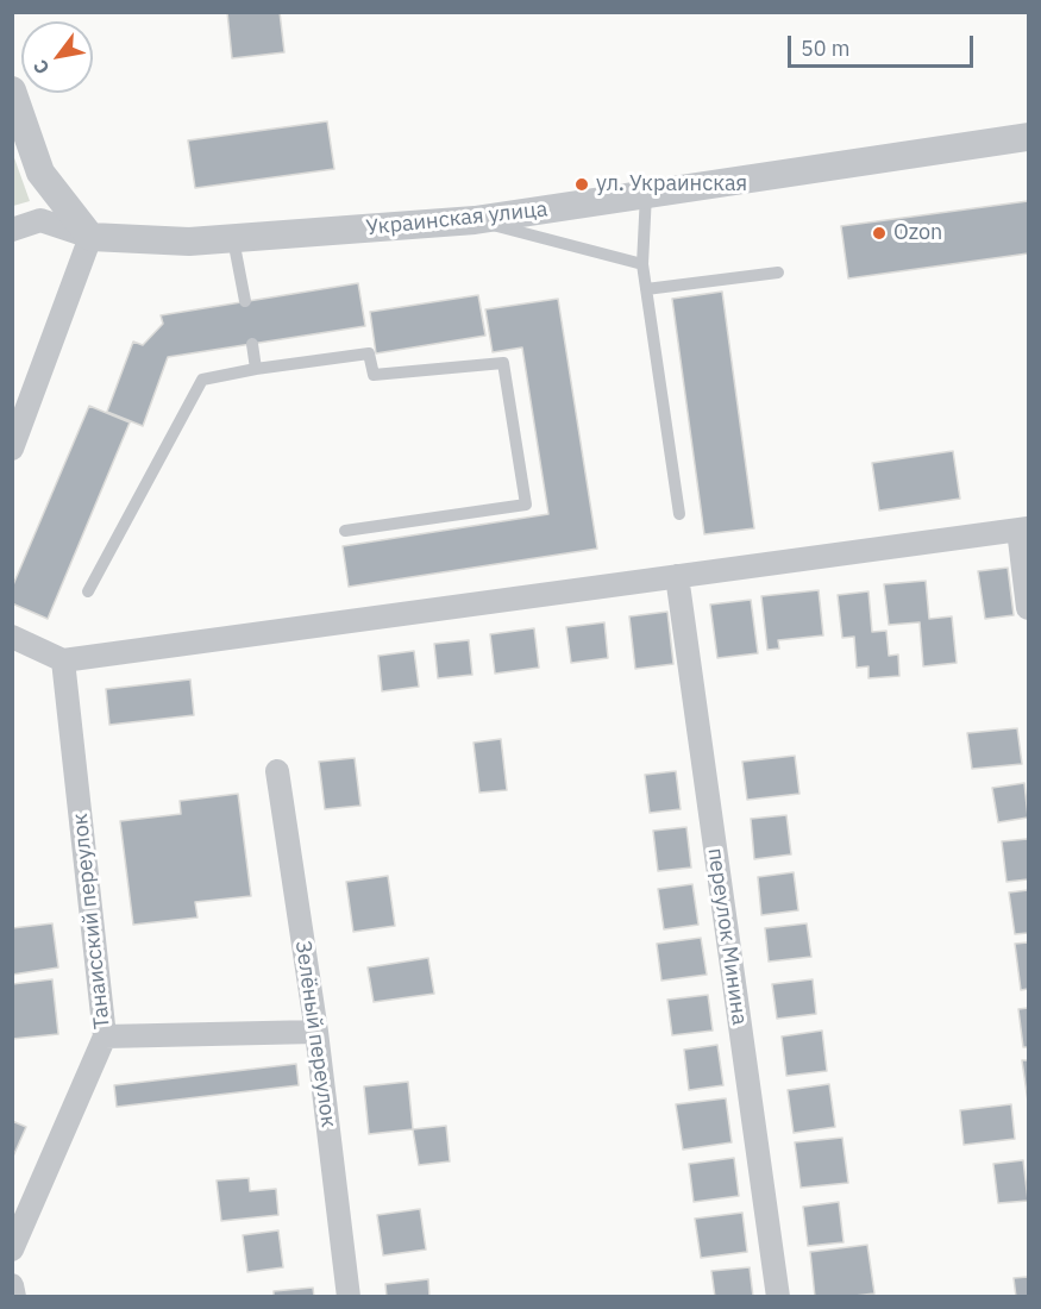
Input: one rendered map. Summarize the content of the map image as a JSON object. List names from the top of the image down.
{
  "streets": {
    "street": [
      "Украинская улица",
      "Танаисский переулок",
      "переулок Минина",
      "Зелёный переулок"
    ]
  },
  "places": ["ул. Украинская", "Ozon"],
  "scale_bar": "50 m",
  "north": "bottom left"
}
